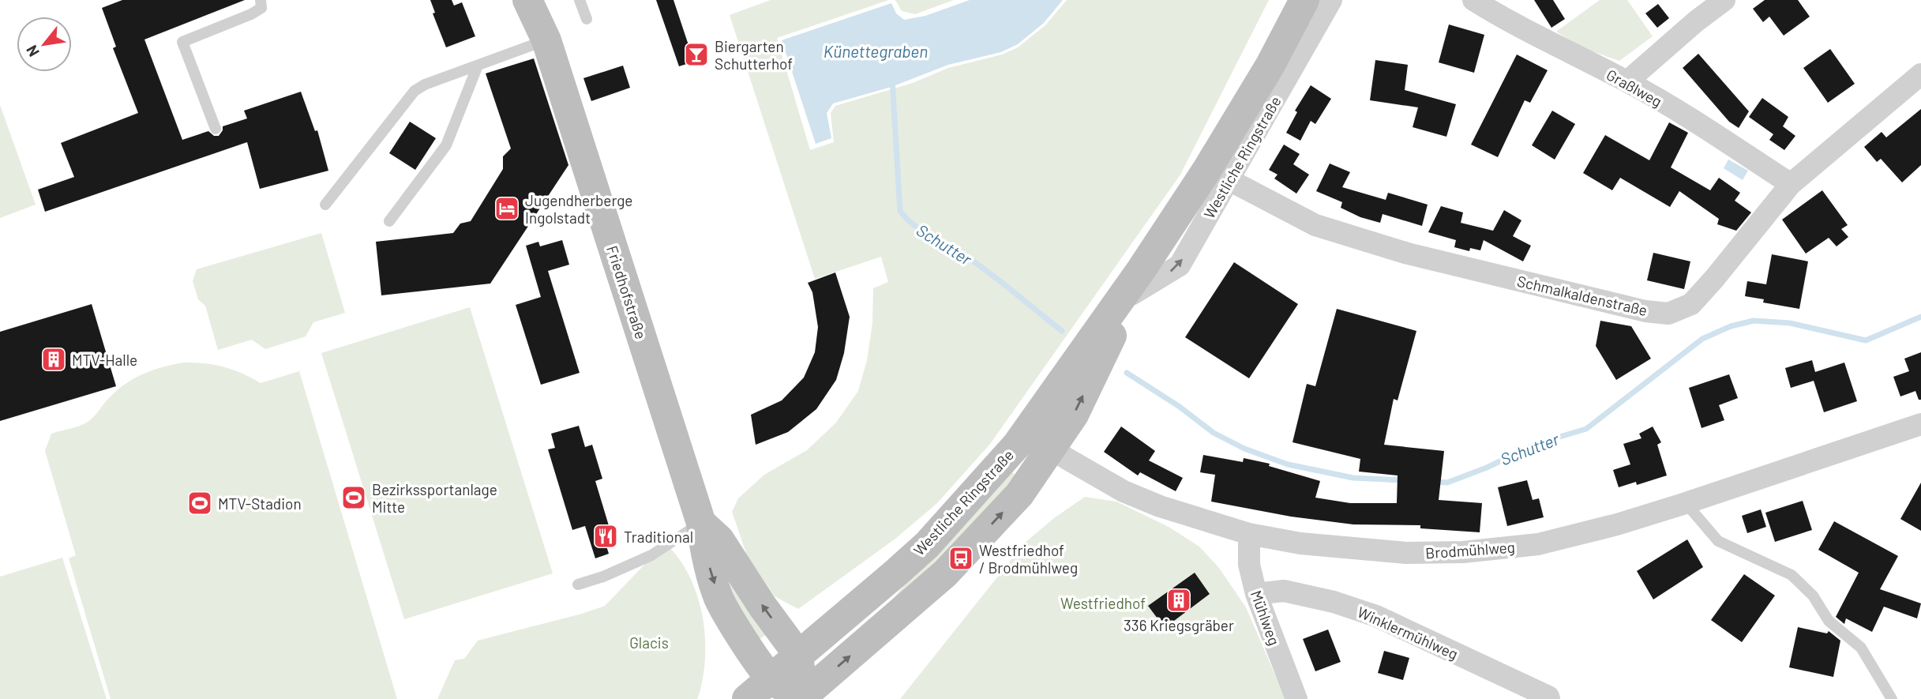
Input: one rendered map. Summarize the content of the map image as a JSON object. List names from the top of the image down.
{
  "streets": {
    "main road": ["Westliche Ringstraße", "Friedhofstraße"],
    "street": [
      "Graßlweg",
      "Schmalkaldenstraße",
      "Brodmühlweg",
      "Mühlweg",
      "Winklermühlweg"
    ]
  },
  "crossings": [
    ["Graßlweg", "Schmalkaldenstraße"],
    ["Westliche Ringstraße", "Friedhofstraße"],
    ["Westliche Ringstraße", "Schmalkaldenstraße"],
    ["Westliche Ringstraße", "Brodmühlweg"],
    ["Brodmühlweg", "Mühlweg"],
    ["Mühlweg", "Winklermühlweg"]
  ],
  "water": ["Künettegraben", "Schutter"],
  "parks": ["Westfriedhof", "Glacis"],
  "places": {
    "bar": ["Biergarten Schutterhof"],
    "hotel": ["Jugendherberge Ingolstadt"],
    "building": ["MTV-Halle", "336 Kriegsgräber"],
    "sports": ["Bezirkssportanlage Mitte", "MTV-Stadion"],
    "restaurant": ["Traditional"],
    "bus stop": ["Westfriedhof / Brodmühlweg"]
  },
  "north": "bottom left"
}
